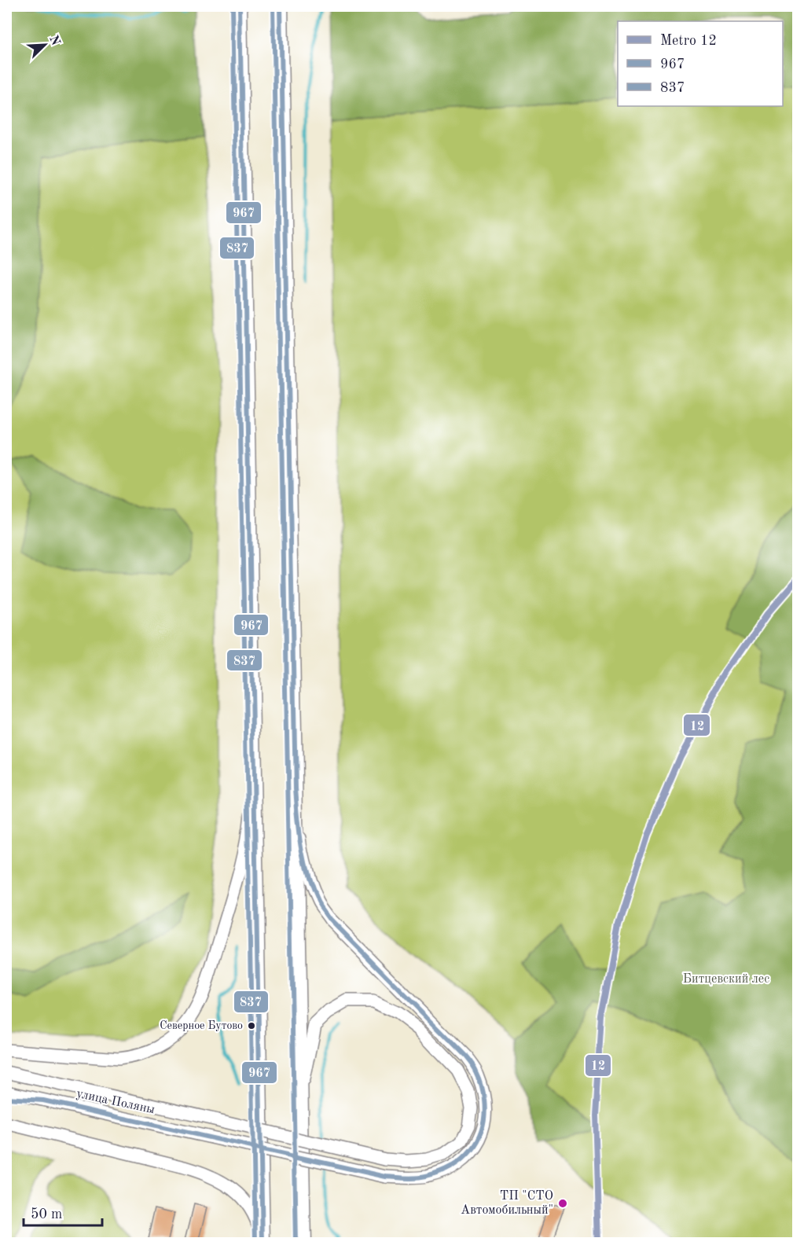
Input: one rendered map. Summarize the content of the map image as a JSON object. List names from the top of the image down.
{
  "streets": {
    "main road": ["улица Поляны"]
  },
  "parks": ["Битцевский лес"],
  "places": ["Северное Бутово", "ТП \"СТО Автомобильный\""],
  "lines": ["transit line 967", "transit line 837", "metro line 12"],
  "legend": ["Metro 12", "967", "837"],
  "scale_bar": "50 m",
  "north": "top right"
}
